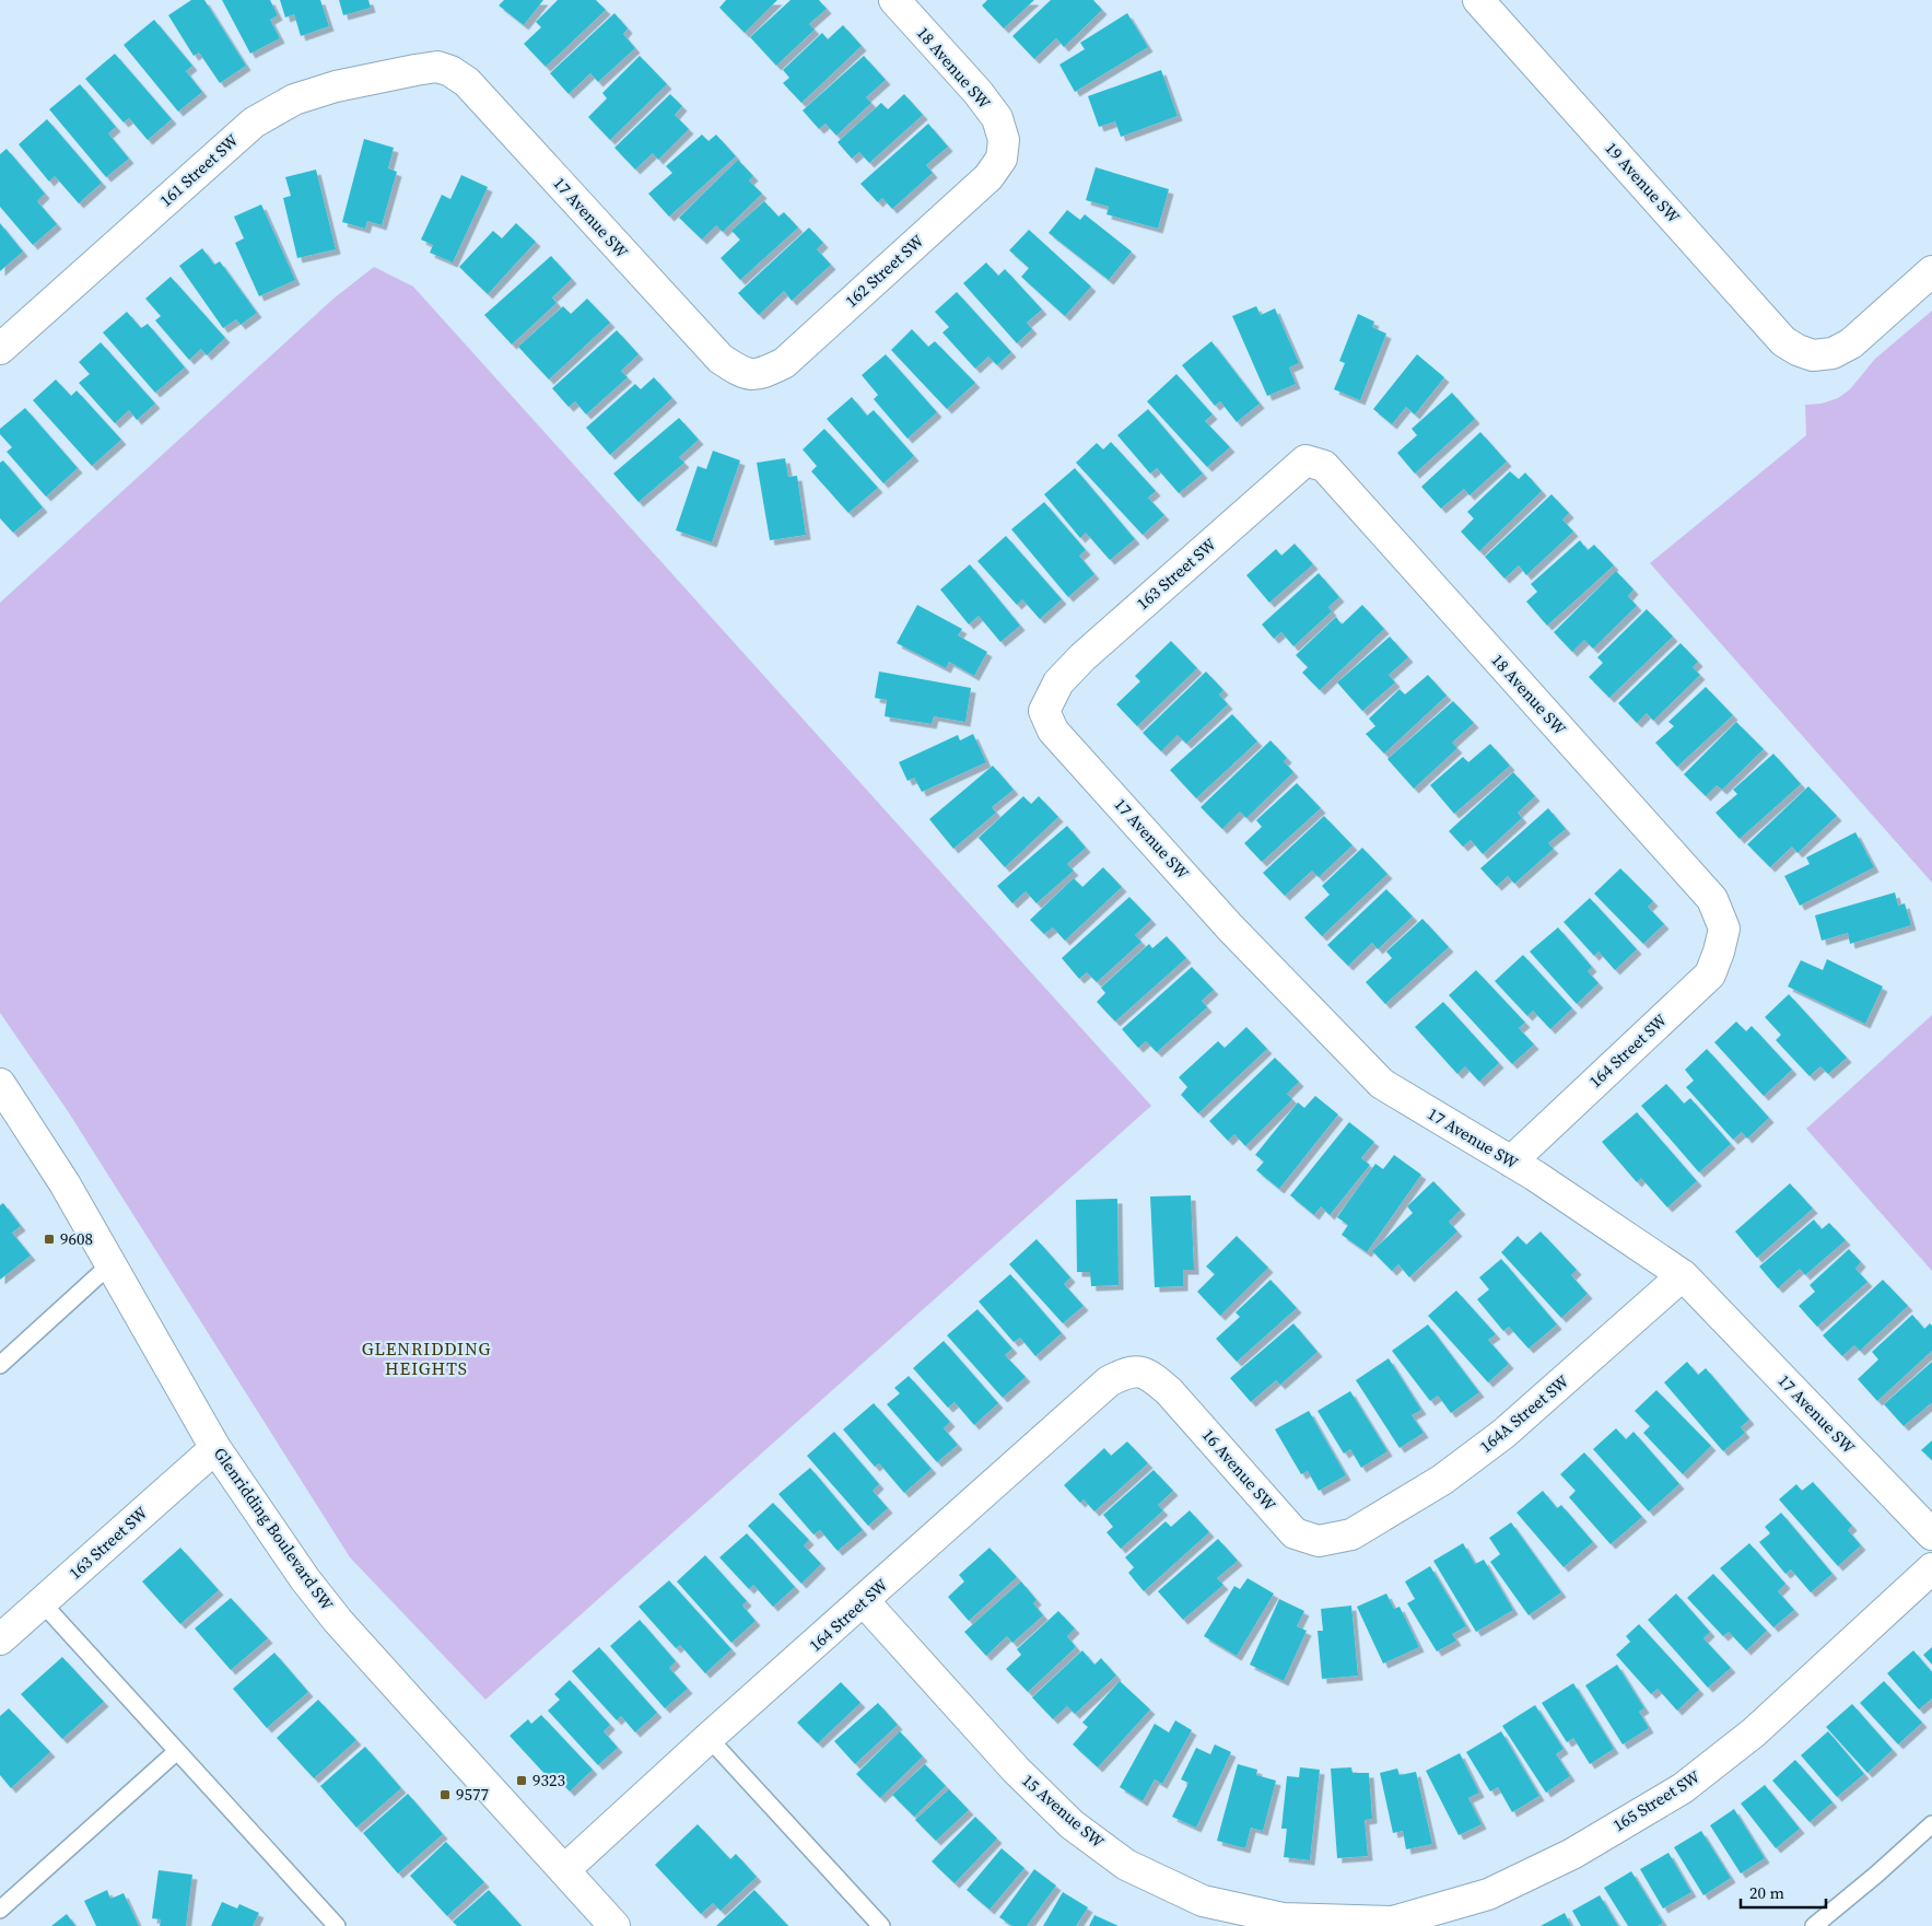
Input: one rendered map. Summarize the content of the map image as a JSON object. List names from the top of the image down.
{
  "streets": {
    "street": [
      "18 Avenue SW",
      "161 Street SW",
      "19 Avenue SW",
      "17 Avenue SW",
      "162 Street SW",
      "163 Street SW",
      "164 Street SW",
      "164A Street SW",
      "16 Avenue SW",
      "Glenridding Boulevard SW",
      "165 Street SW",
      "15 Avenue SW"
    ]
  },
  "crossings": [
    ["18 Avenue SW", "162 Street SW"],
    ["18 Avenue SW", "163 Street SW"],
    ["18 Avenue SW", "164 Street SW"],
    ["161 Street SW", "17 Avenue SW"],
    ["17 Avenue SW", "162 Street SW"],
    ["17 Avenue SW", "163 Street SW"],
    ["17 Avenue SW", "164 Street SW"],
    ["17 Avenue SW", "164A Street SW"],
    ["163 Street SW", "Glenridding Boulevard SW"],
    ["164 Street SW", "16 Avenue SW"],
    ["164 Street SW", "Glenridding Boulevard SW"],
    ["164 Street SW", "15 Avenue SW"],
    ["164A Street SW", "16 Avenue SW"],
    ["165 Street SW", "15 Avenue SW"]
  ],
  "districts": ["GLENRIDDING HEIGHTS"],
  "places": {
    "transit": ["9608", "9323", "9577"]
  },
  "scale_bar": "20 m"
}
